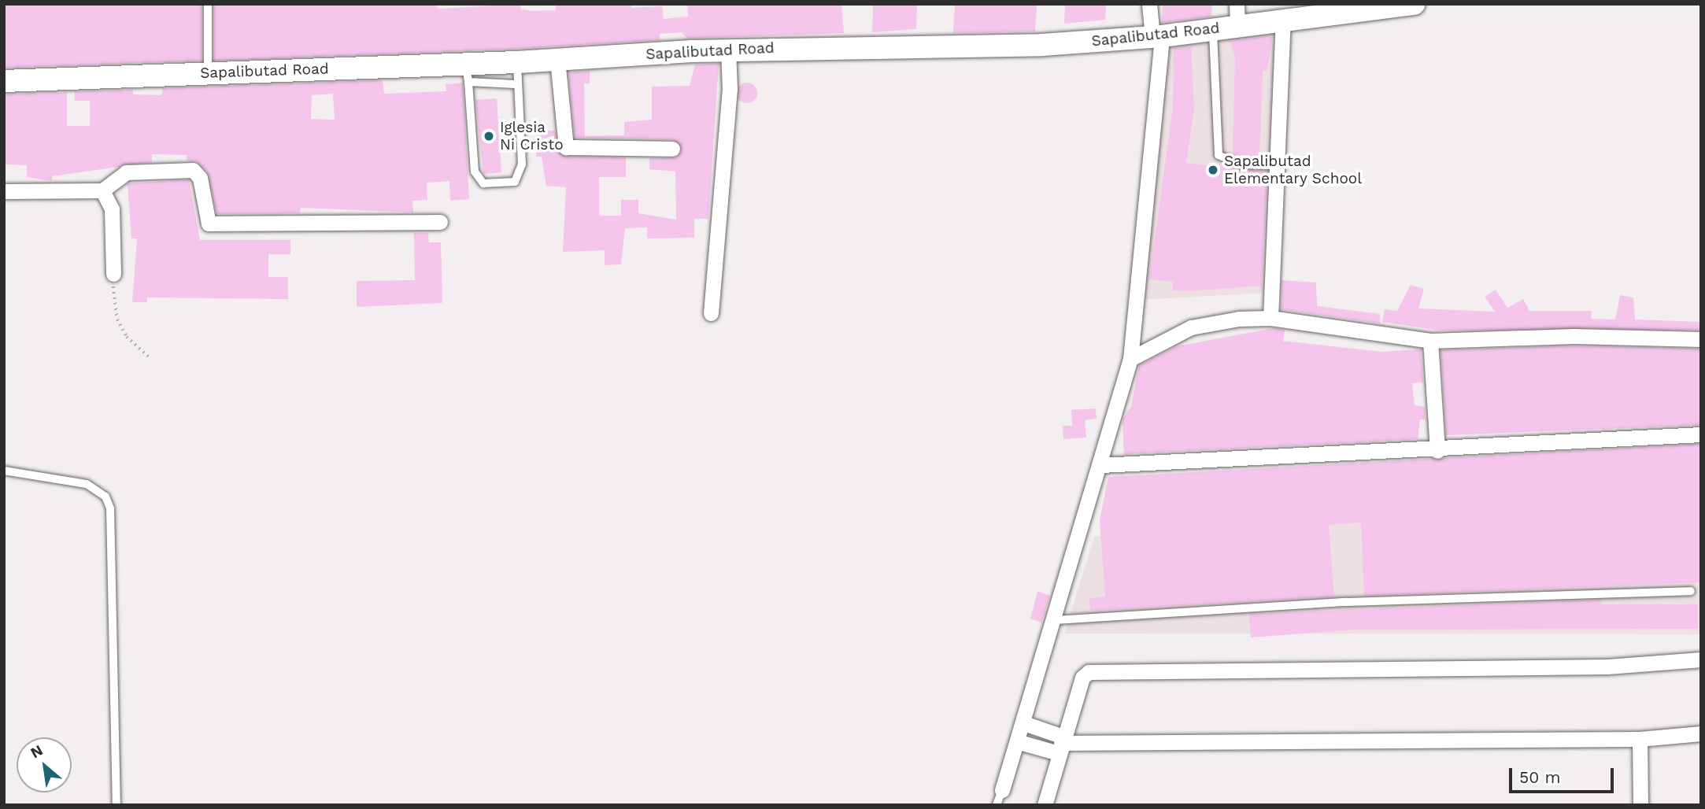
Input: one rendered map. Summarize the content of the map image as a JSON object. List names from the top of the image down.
{
  "streets": {
    "street": ["Sapalibutad Road"]
  },
  "places": ["Iglesia Ni Cristo", "Sapalibutad Elementary School"],
  "scale_bar": "50 m",
  "north": "top left"
}
